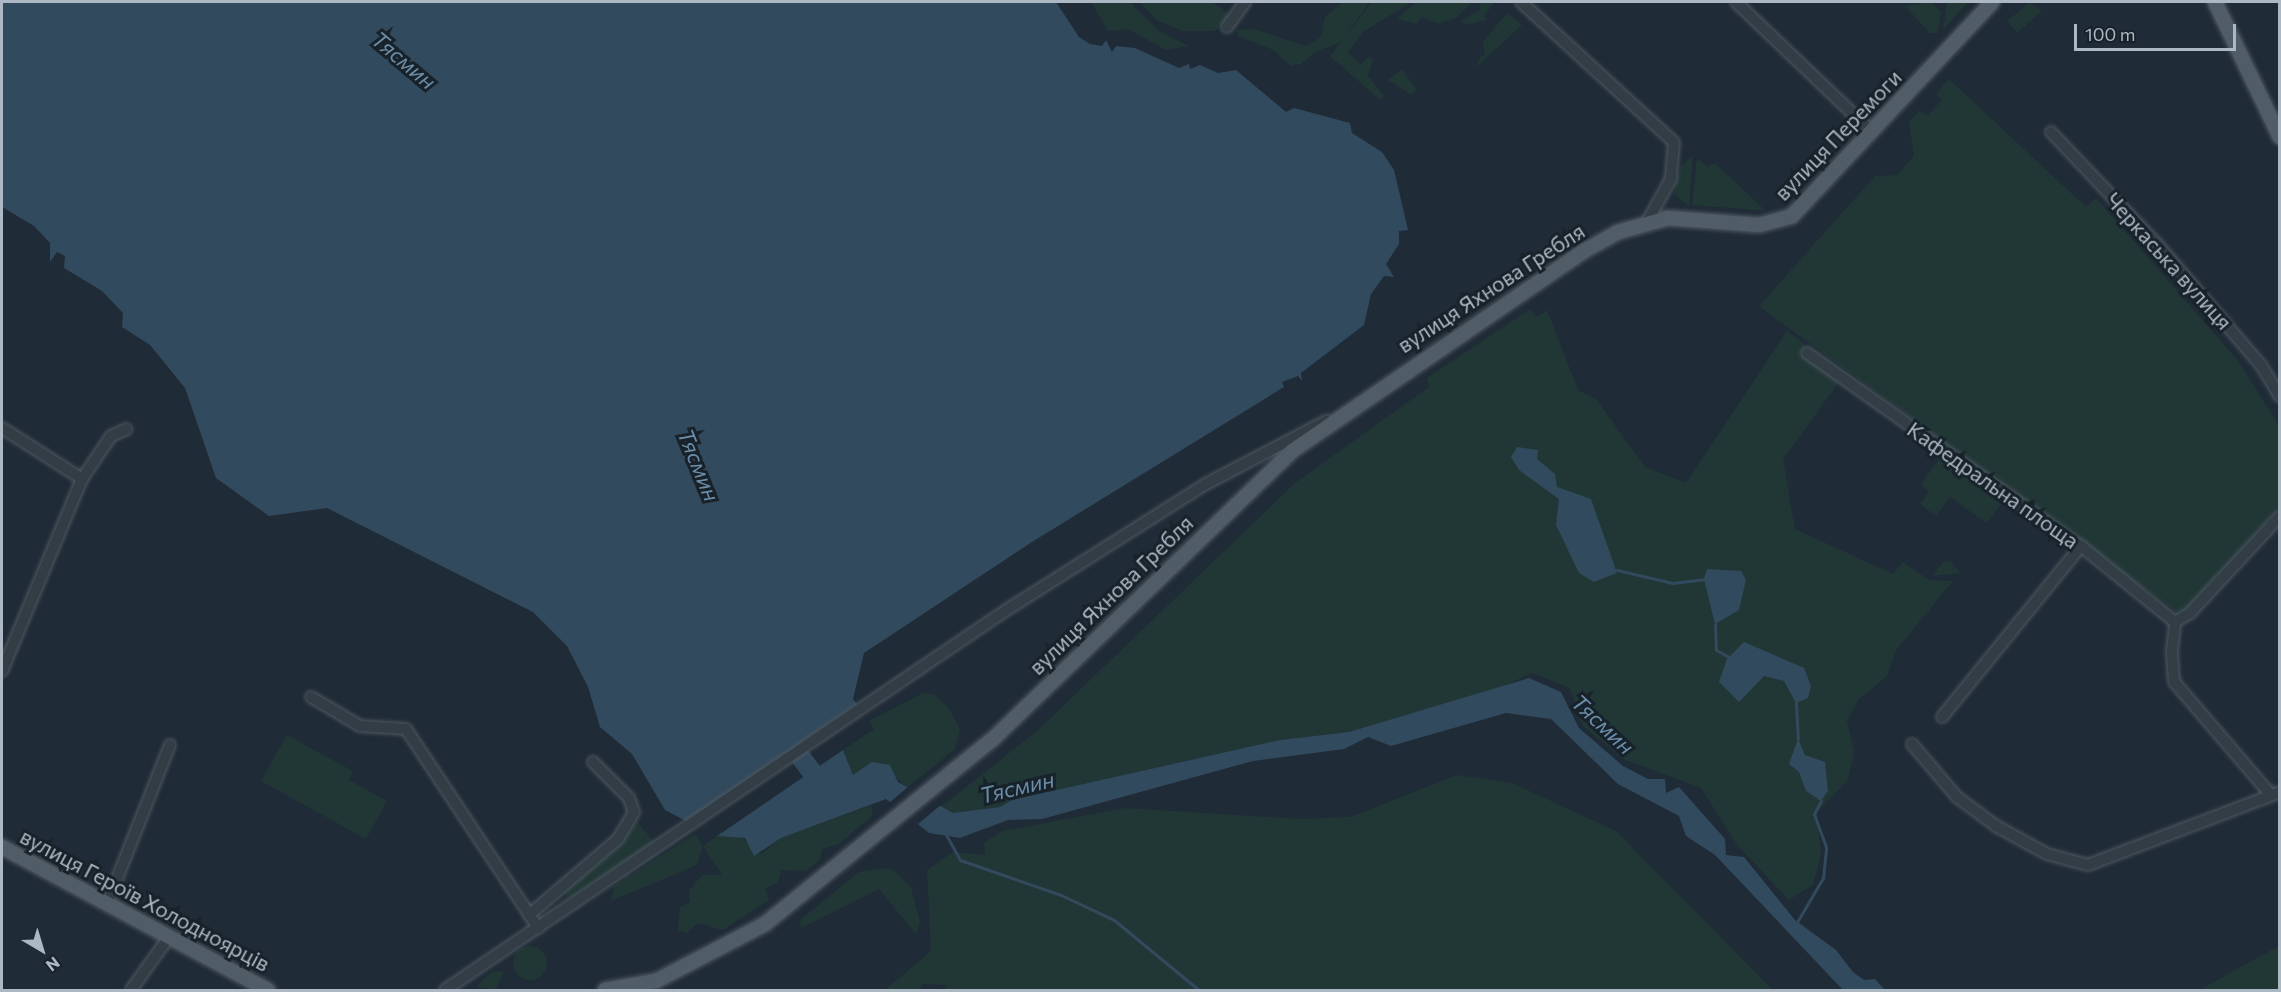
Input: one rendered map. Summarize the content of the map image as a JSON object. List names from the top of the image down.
{
  "streets": {
    "main road": ["вулиця Перемоги", "вулиця Яхнова Гребля", "вулиця Героїв Холодноярців"],
    "street": ["Черкаська вулиця", "Кафедральна площа"]
  },
  "crossings": [
    ["вулиця Перемоги", "вулиця Яхнова Гребля"]
  ],
  "water": ["Тясмин"],
  "scale_bar": "100 m",
  "north": "bottom right"
}
